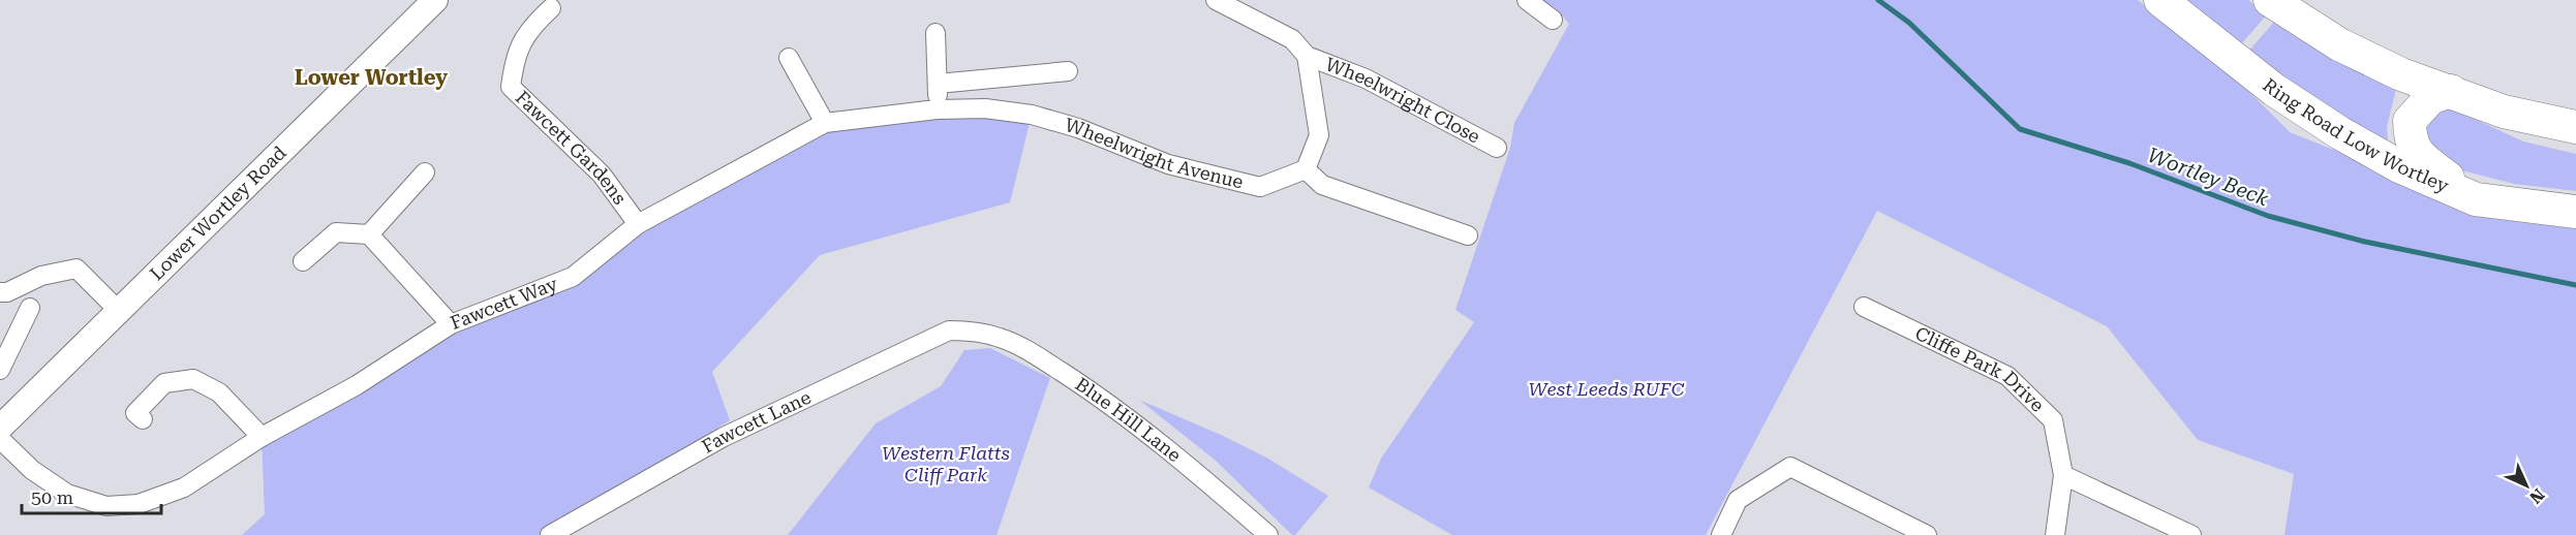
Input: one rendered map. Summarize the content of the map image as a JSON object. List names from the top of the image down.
{
  "streets": {
    "highway": ["Ring Road Low Wortley"],
    "street": [
      "Wheelwright Close",
      "Fawcett Gardens",
      "Wheelwright Avenue",
      "Lower Wortley Road",
      "Fawcett Way",
      "Cliffe Park Drive",
      "Blue Hill Lane",
      "Fawcett Lane"
    ]
  },
  "crossings": [
    ["Fawcett Gardens", "Fawcett Way"],
    ["Wheelwright Avenue", "Fawcett Way"],
    ["Blue Hill Lane", "Fawcett Lane"]
  ],
  "districts": ["Lower Wortley"],
  "water": ["Wortley Beck"],
  "parks": ["West Leeds RUFC", "Western Flatts Cliff Park"],
  "scale_bar": "50 m",
  "north": "bottom right"
}
